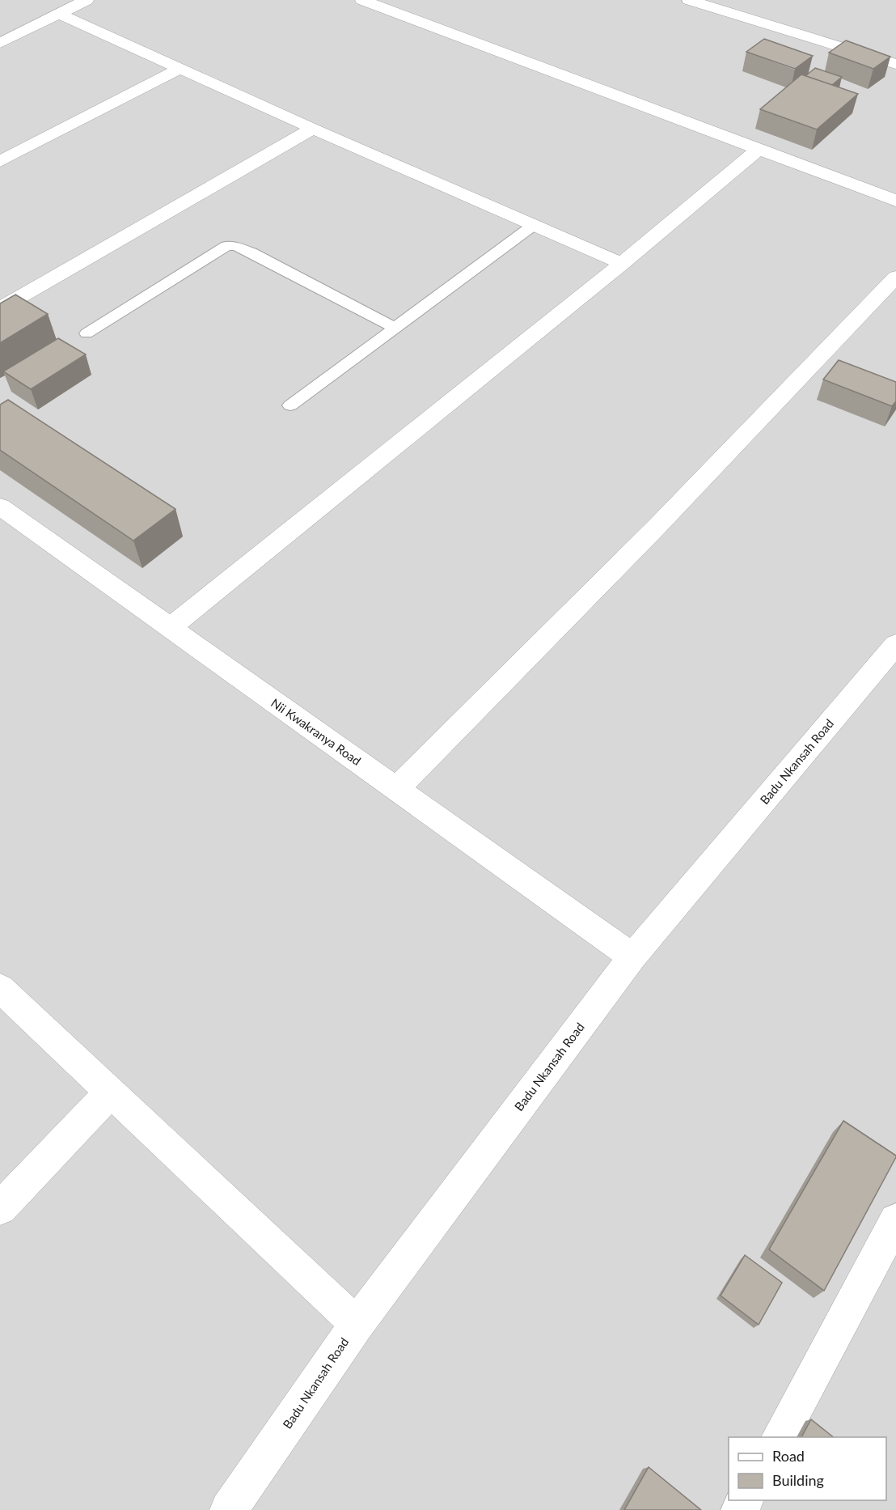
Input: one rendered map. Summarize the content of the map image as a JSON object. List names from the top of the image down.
{
  "streets": {
    "street": ["Nii Kwakranya Road", "Badu Nkansah Road"]
  },
  "crossings": [
    ["Nii Kwakranya Road", "Badu Nkansah Road"]
  ],
  "legend": ["Road", "Building"]
}
